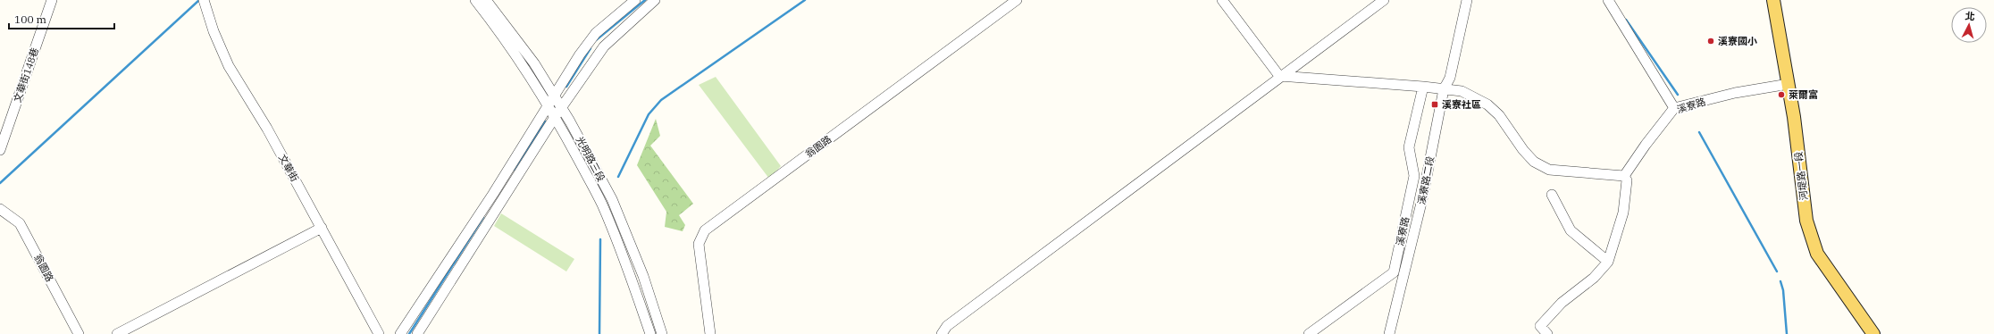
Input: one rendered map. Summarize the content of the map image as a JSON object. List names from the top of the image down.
{
  "streets": {
    "main road": ["河堤路一段"],
    "street": [
      "文華街148巷",
      "溪寮路",
      "翁園路",
      "光明路三段",
      "文華街",
      "溪寮路二段"
    ]
  },
  "crossings": [
    ["溪寮路", "河堤路一段"]
  ],
  "places": {
    "other": ["溪寮國小", "萊爾富"],
    "transit": ["溪寮社區"]
  },
  "scale_bar": "100 m",
  "north": "top"
}
